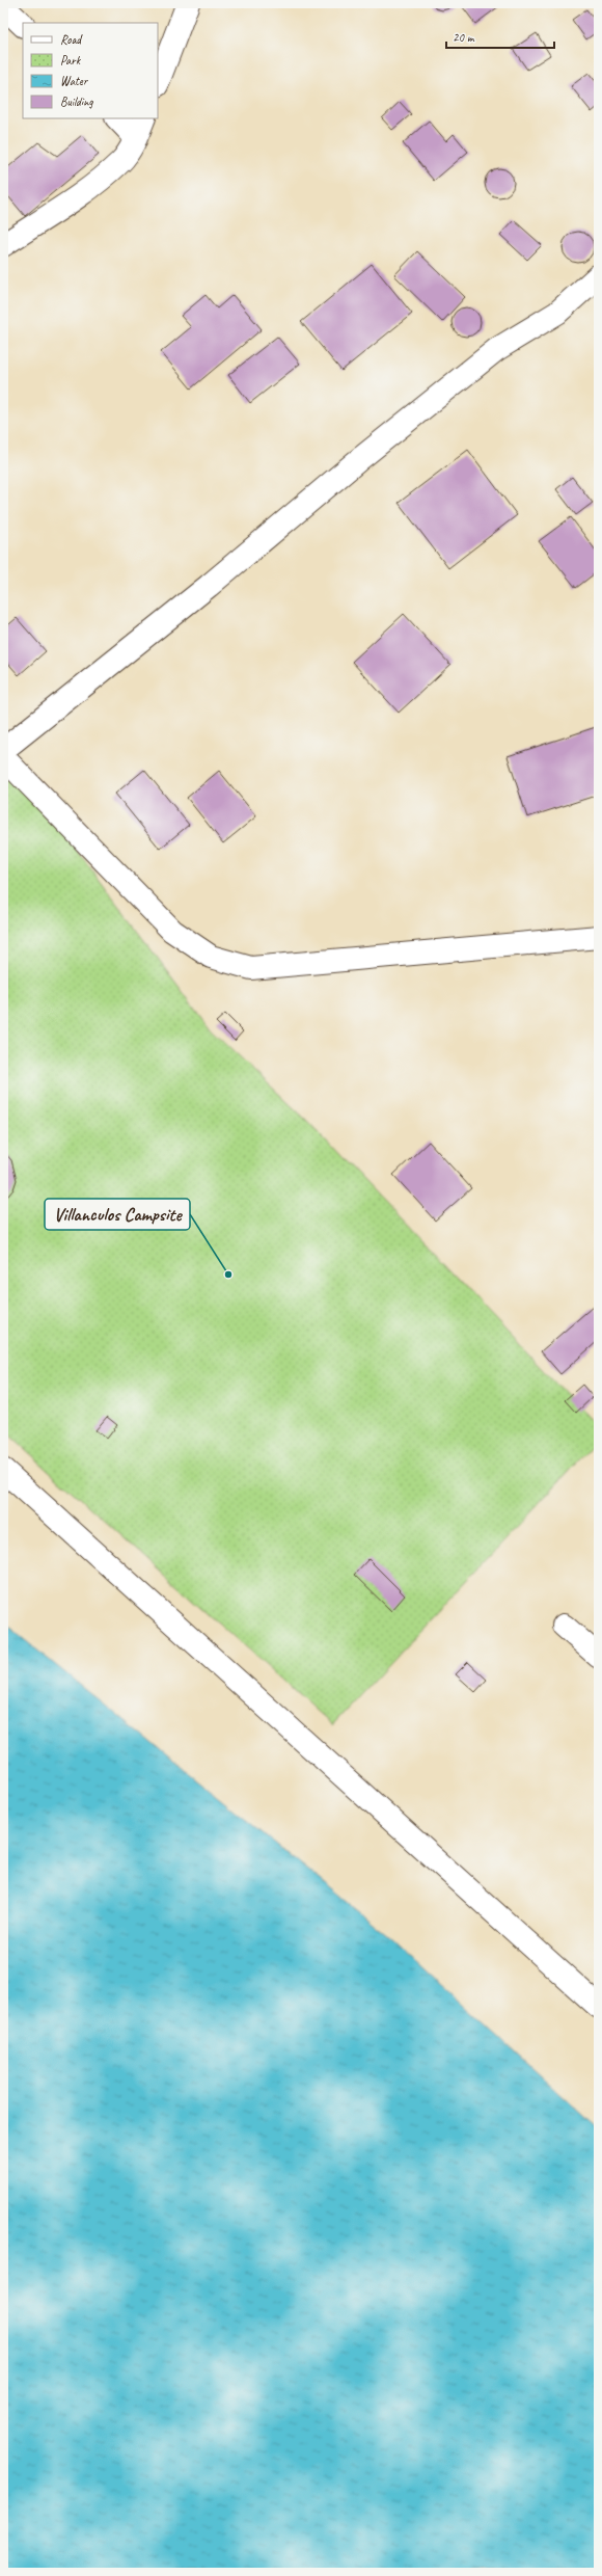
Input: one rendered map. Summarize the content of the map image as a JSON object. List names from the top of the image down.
{
  "places": ["Villanculos Campsite"],
  "legend": [
    "Road",
    "Park",
    "Water",
    "Building"
  ],
  "scale_bar": "20 m"
}
